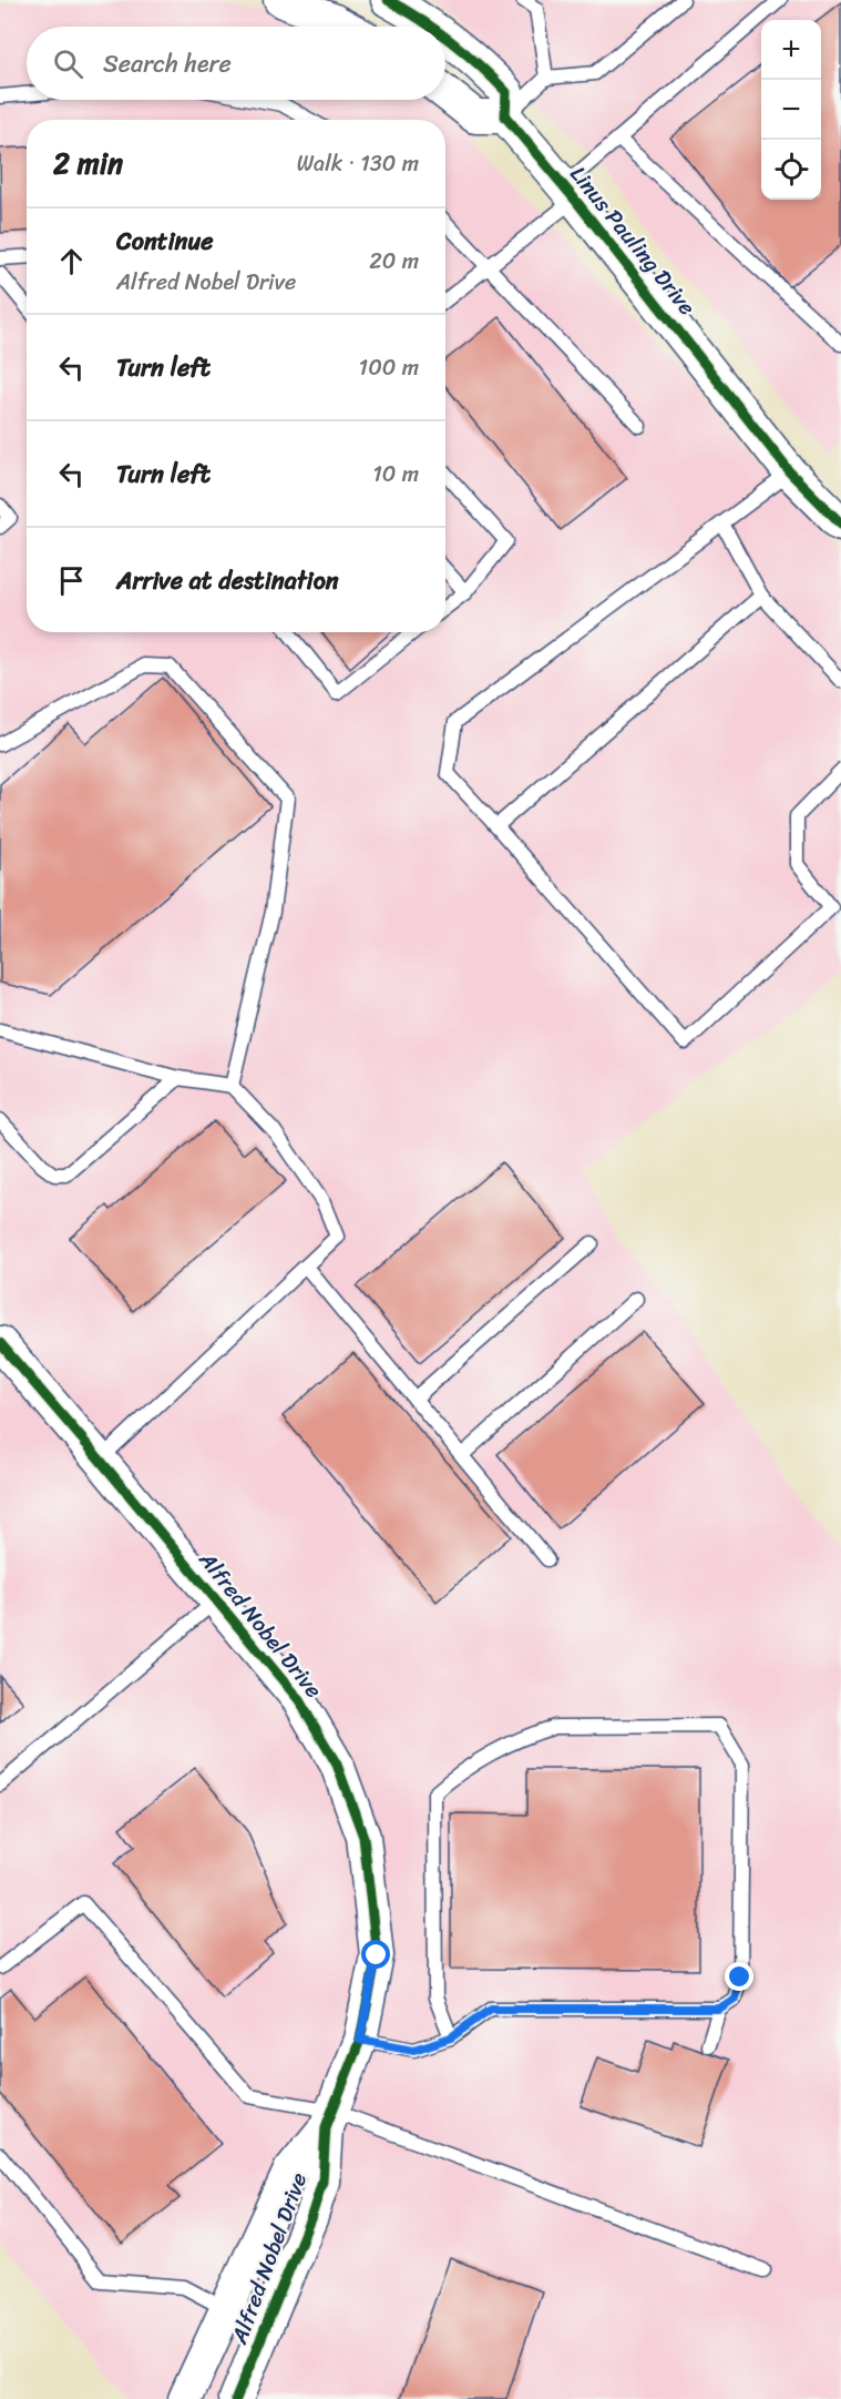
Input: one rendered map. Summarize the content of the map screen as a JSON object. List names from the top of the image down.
{
  "streets": {
    "street": ["Linus Pauling Drive", "Alfred Nobel Drive"]
  },
  "page": {
    "map_buttons": ["+", "−"],
    "search": "Search here",
    "heading": ["2 min", "Walk · 130 m"],
    "list": [
      ["Continue", "Alfred Nobel Drive", "20 m"],
      ["Turn left", "100 m"],
      ["Turn left", "10 m"],
      "Arrive at destination"
    ]
  }
}
